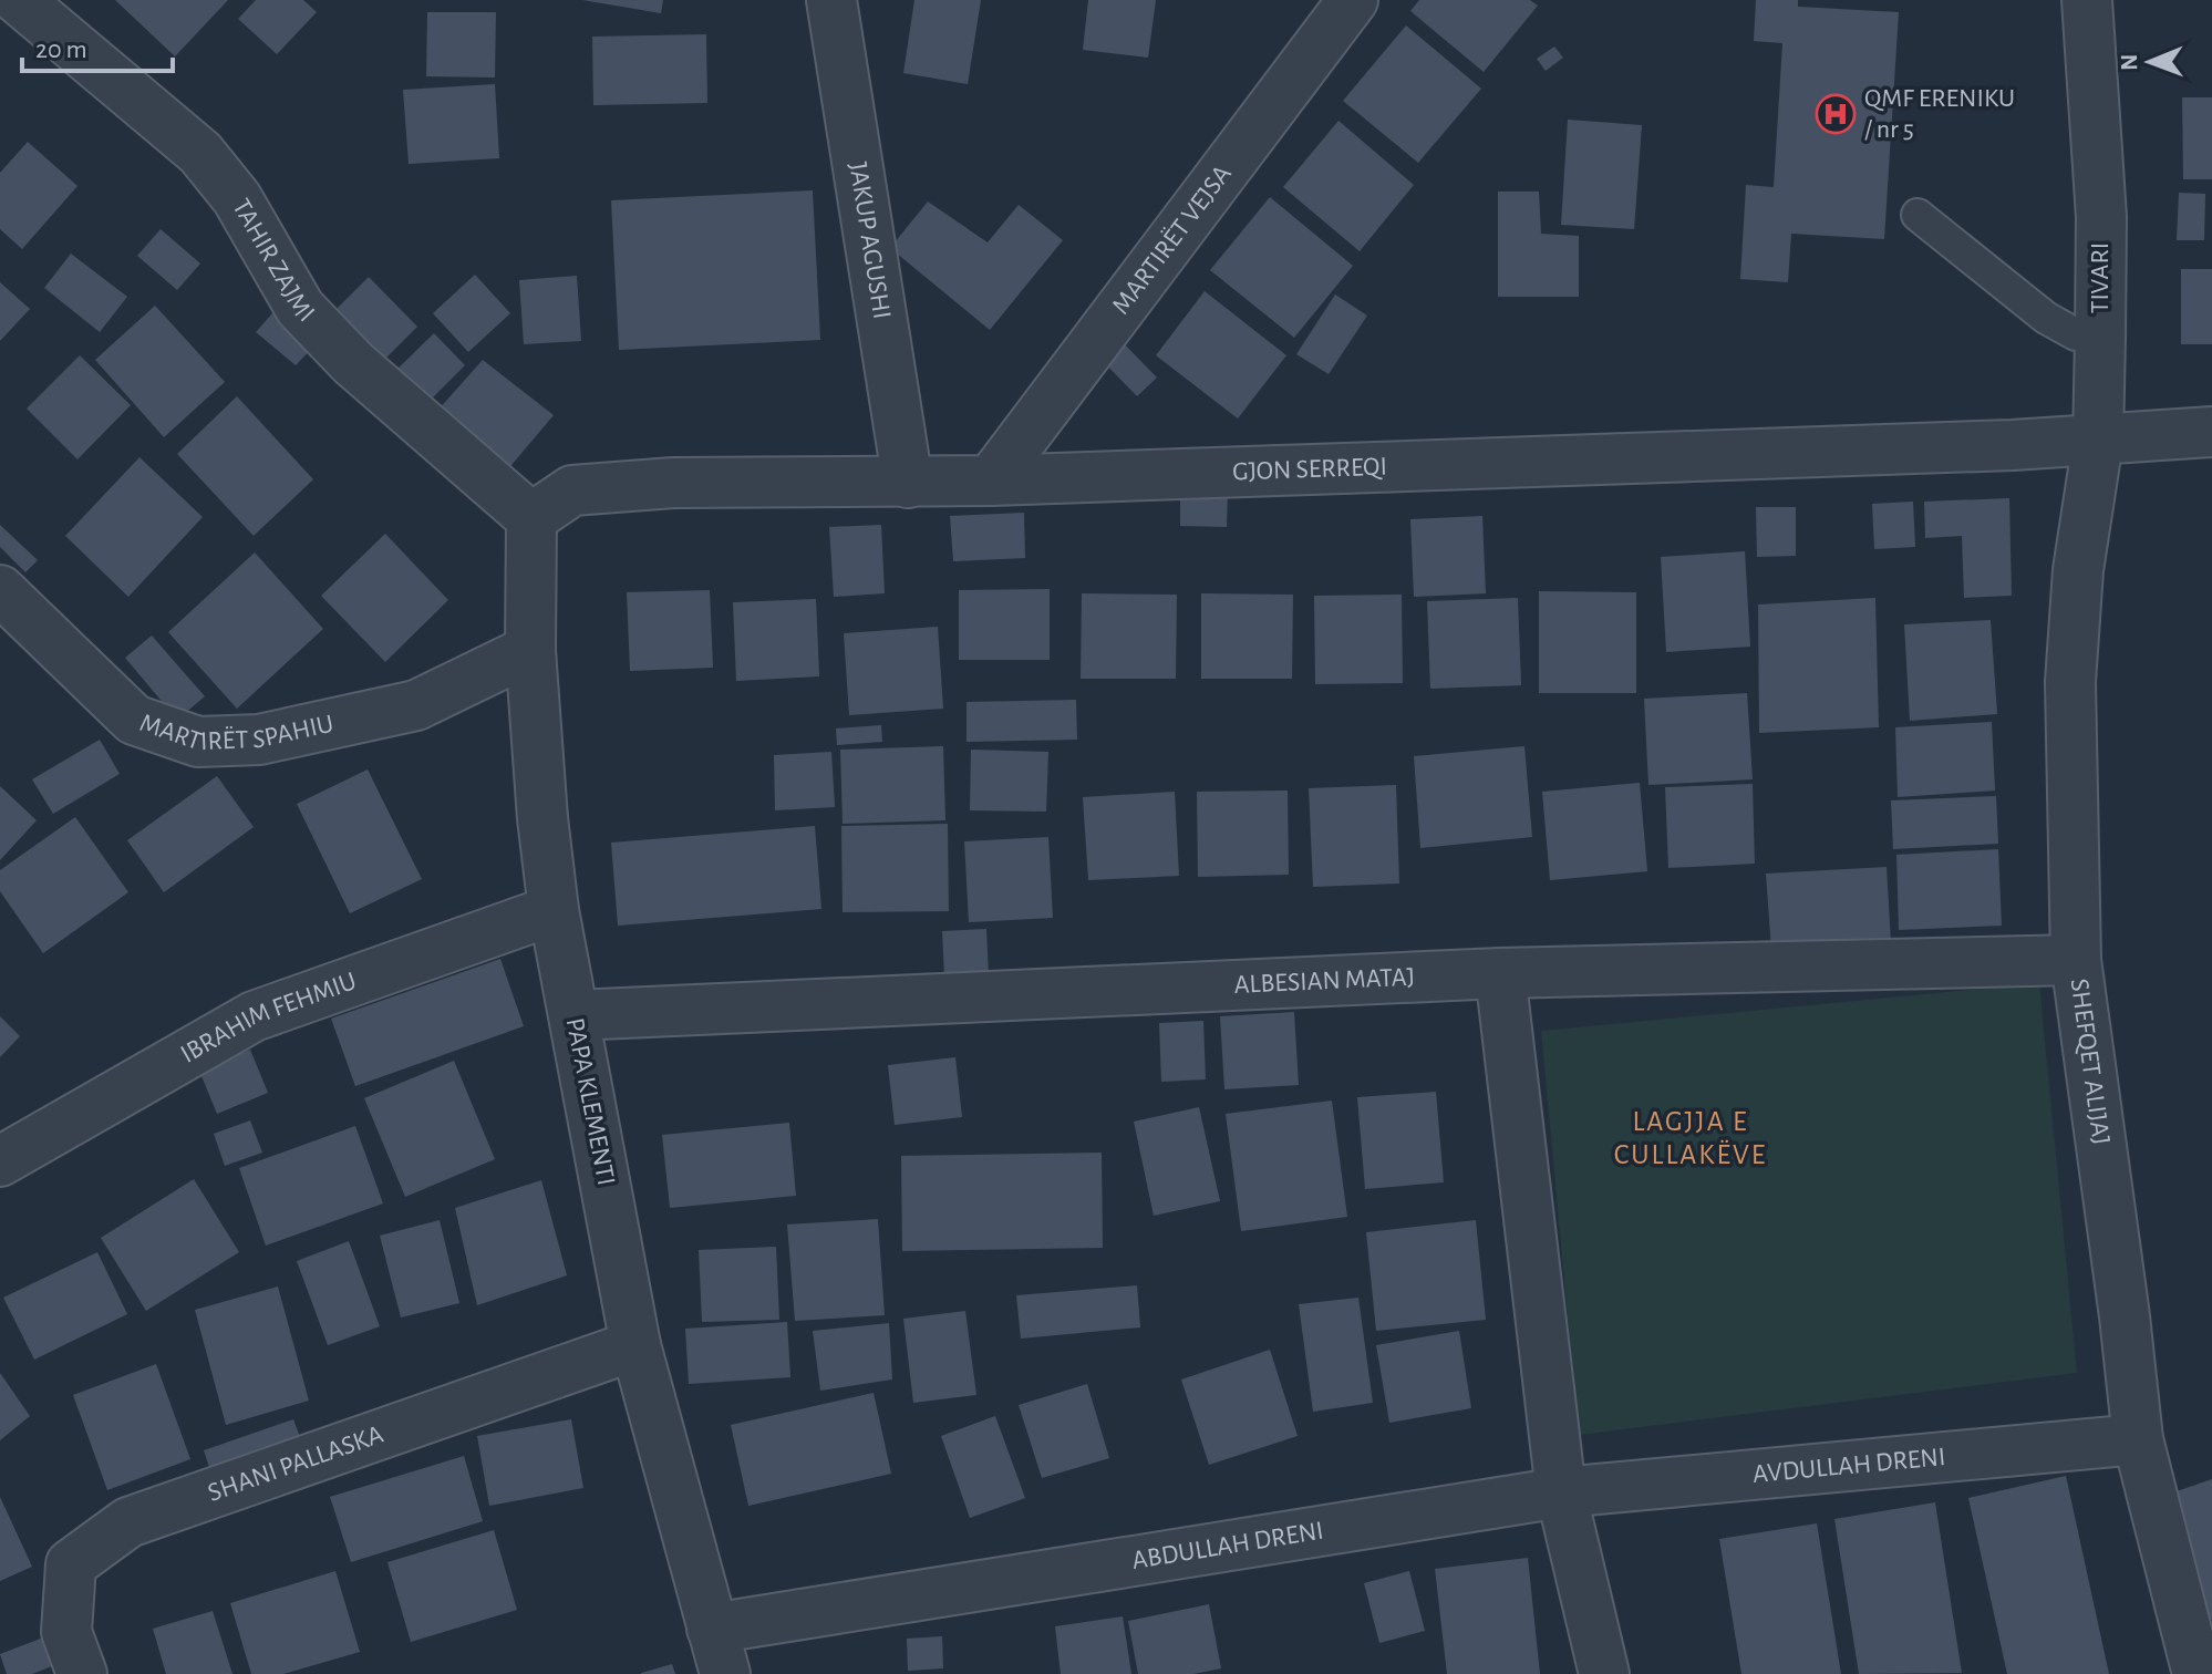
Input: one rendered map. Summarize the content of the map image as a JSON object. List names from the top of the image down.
{
  "streets": {
    "street": [
      "MARTIRËT VEJSA",
      "JAKUP AGUSHI",
      "TAHIR ZAJMI",
      "TIVARI",
      "GJON SERREQI",
      "MARTIRËT SPAHIU",
      "ALBESIAN MATAJ",
      "IBRAHIM FEHMIU",
      "SHEFQET ALIJAJ",
      "PAPA KLEMENTI",
      "SHANI PALLASKA",
      "AVDULLAH DRENI",
      "ABDULLAH DRENI"
    ]
  },
  "crossings": [
    ["MARTIRËT VEJSA", "GJON SERREQI"],
    ["JAKUP AGUSHI", "GJON SERREQI"],
    ["TAHIR ZAJMI", "GJON SERREQI"],
    ["TAHIR ZAJMI", "PAPA KLEMENTI"],
    ["TIVARI", "GJON SERREQI"],
    ["TIVARI", "SHEFQET ALIJAJ"],
    ["GJON SERREQI", "SHEFQET ALIJAJ"],
    ["GJON SERREQI", "PAPA KLEMENTI"],
    ["MARTIRËT SPAHIU", "PAPA KLEMENTI"],
    ["ALBESIAN MATAJ", "SHEFQET ALIJAJ"],
    ["ALBESIAN MATAJ", "PAPA KLEMENTI"],
    ["IBRAHIM FEHMIU", "PAPA KLEMENTI"],
    ["SHEFQET ALIJAJ", "AVDULLAH DRENI"],
    ["PAPA KLEMENTI", "SHANI PALLASKA"],
    ["PAPA KLEMENTI", "ABDULLAH DRENI"],
    ["AVDULLAH DRENI", "ABDULLAH DRENI"]
  ],
  "districts": ["LAGJJA E CULLAKËVE"],
  "places": {
    "hospital": ["QMF ERENIKU / nr 5"]
  },
  "scale_bar": "20 m",
  "north": "left"
}
